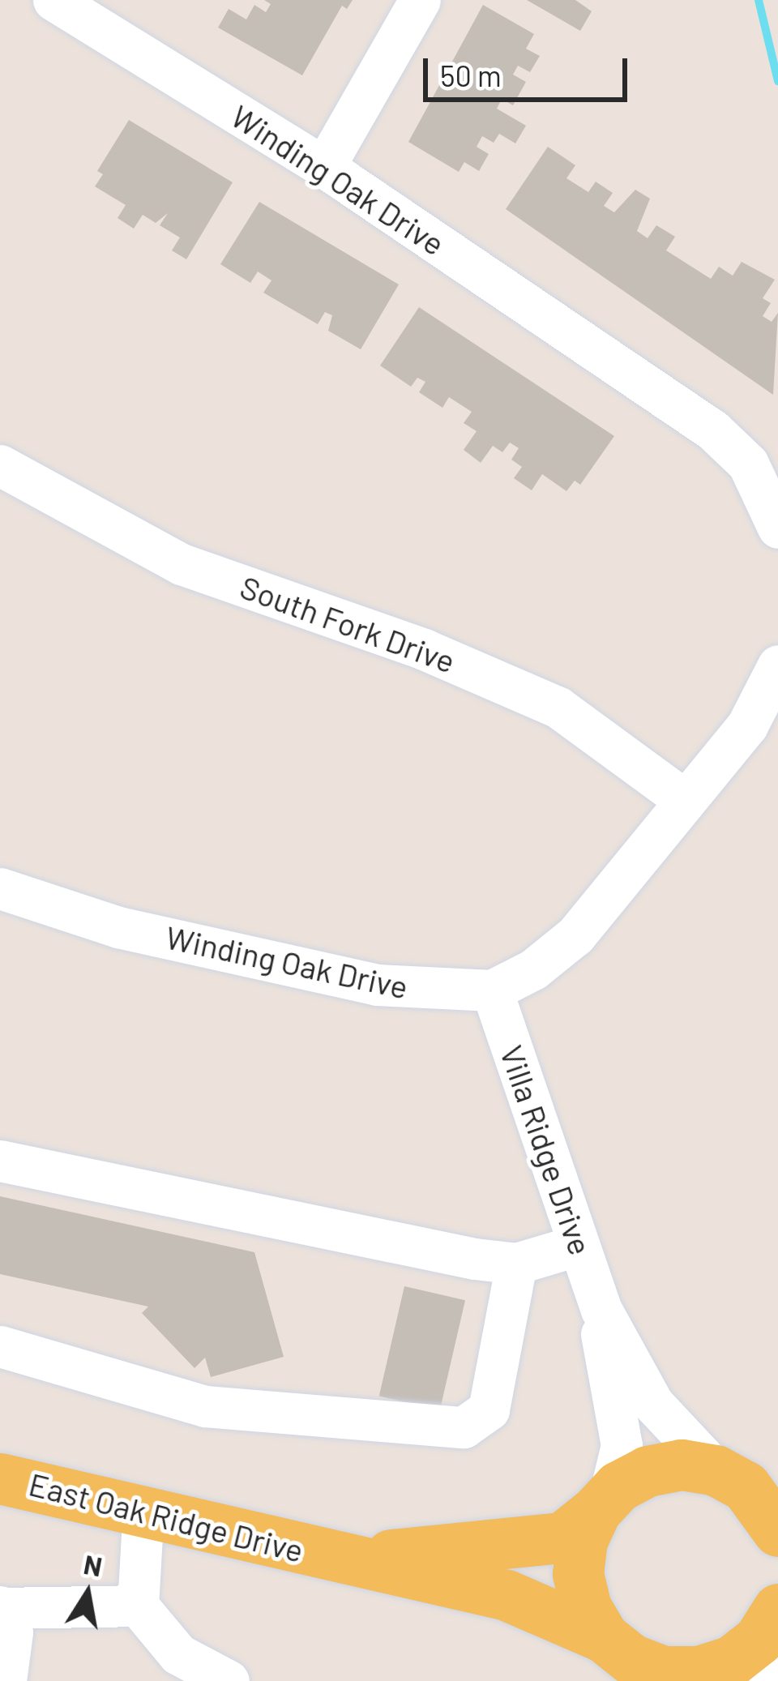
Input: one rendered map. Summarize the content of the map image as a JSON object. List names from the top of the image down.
{
  "streets": {
    "main road": ["East Oak Ridge Drive"],
    "street": ["Winding Oak Drive", "South Fork Drive", "Villa Ridge Drive"]
  },
  "crossings": [
    ["Winding Oak Drive", "Villa Ridge Drive"],
    ["Villa Ridge Drive", "East Oak Ridge Drive"]
  ],
  "scale_bar": "50 m",
  "north": "top"
}
